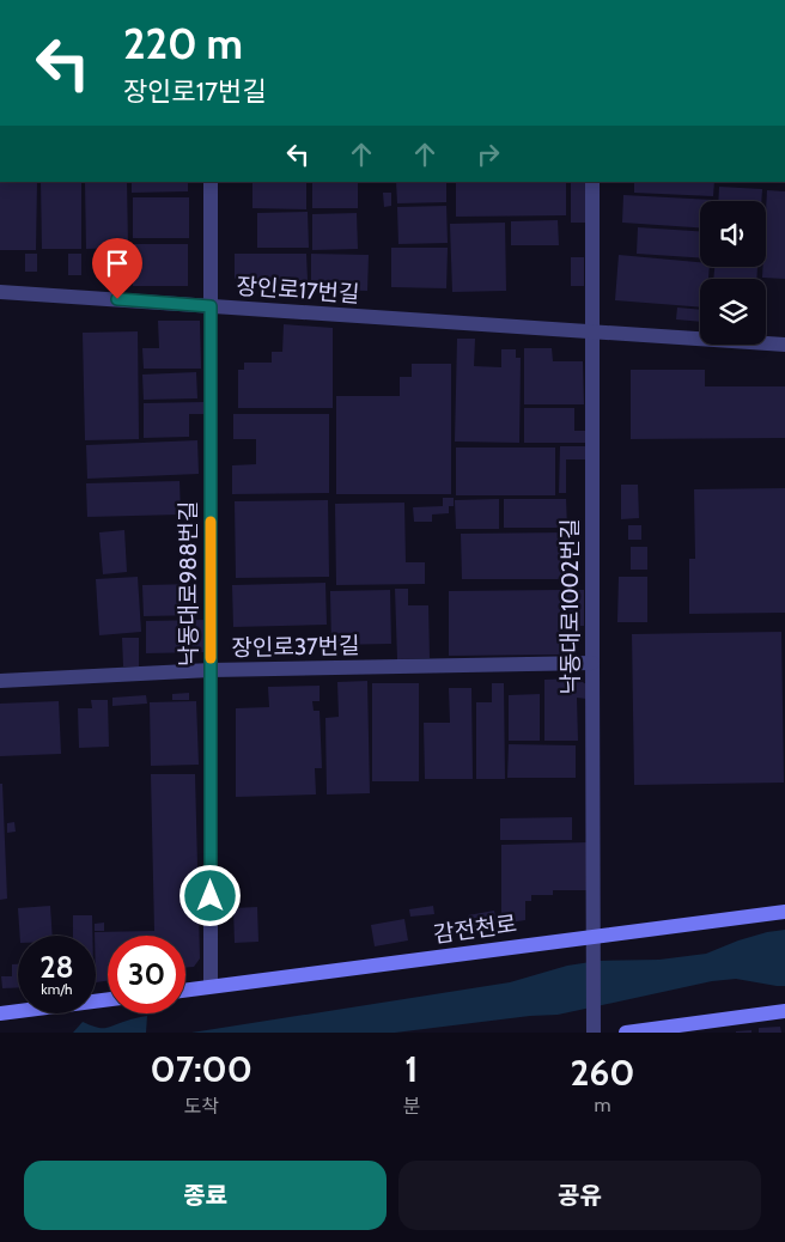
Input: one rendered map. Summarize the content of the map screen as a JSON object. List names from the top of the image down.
{
  "streets": {
    "street": [
      "장인로17번길",
      "낙동대로988번길",
      "낙동대로1002번길",
      "장인로37번길",
      "감전천로"
    ]
  },
  "crossings": [
    ["장인로17번길", "낙동대로988번길"],
    ["장인로17번길", "낙동대로1002번길"],
    ["낙동대로988번길", "장인로37번길"],
    ["낙동대로988번길", "감전천로"],
    ["낙동대로1002번길", "장인로37번길"],
    ["낙동대로1002번길", "감전천로"]
  ],
  "page": {
    "turn": ["220 m", "장인로17번길"],
    "speed": "28 km/h",
    "limit": "30",
    "eta": [
      "07:00",
      "도착",
      "1",
      "분",
      "260",
      "m"
    ],
    "buttons": ["종료", "공유"]
  }
}
